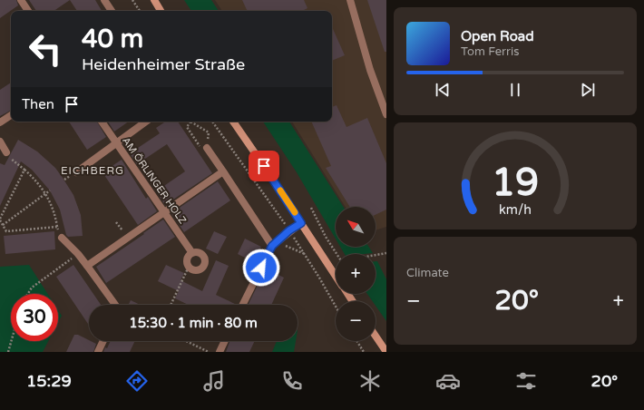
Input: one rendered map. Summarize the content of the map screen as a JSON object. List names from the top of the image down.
{
  "streets": {
    "street": ["AM ÖRLINGER HOLZ"]
  },
  "districts": ["EICHBERG"],
  "north": "top left",
  "page": {
    "turn": ["40 m", "Heidenheimer Straße"],
    "song": ["Open Road", "Tom Ferris"],
    "then": "Then",
    "map_buttons": ["+", "−"],
    "tile": "Climate",
    "heat": ["−", "20°", "+"],
    "limit": "30",
    "trip": "15:30 · 1 min · 80 m",
    "tabs": ["15:29", "20°"],
    "gauge": ["19", "km/h"]
  }
}
